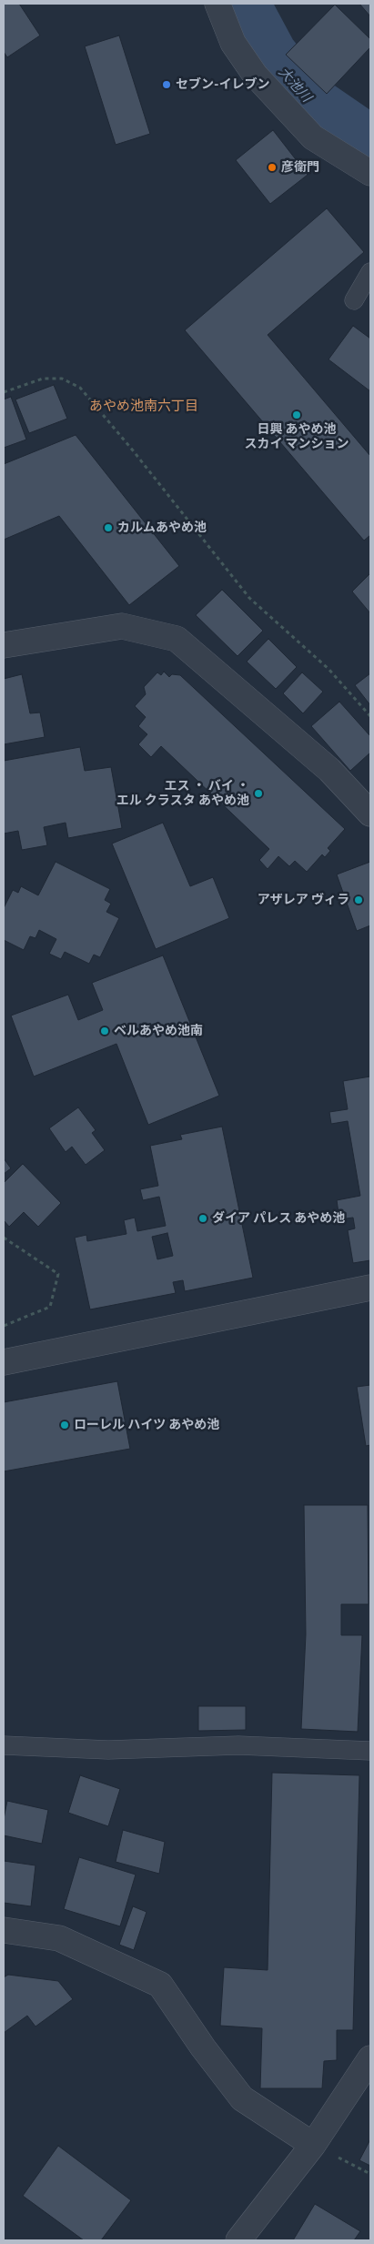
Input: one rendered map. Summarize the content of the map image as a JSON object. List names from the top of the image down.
{
  "districts": ["あやめ池南六丁目"],
  "water": ["大池川"],
  "places": [
    "セブン-イレブン",
    "彦衛門",
    "日興 あやめ池 スカイ マンション",
    "カルムあやめ池",
    "エス ・ バイ ・ エル クラスタ あやめ池",
    "アザレア ヴィラ",
    "ベルあやめ池南",
    "ダイア パレス あやめ池",
    "ローレル ハイツ あやめ池"
  ]
}
